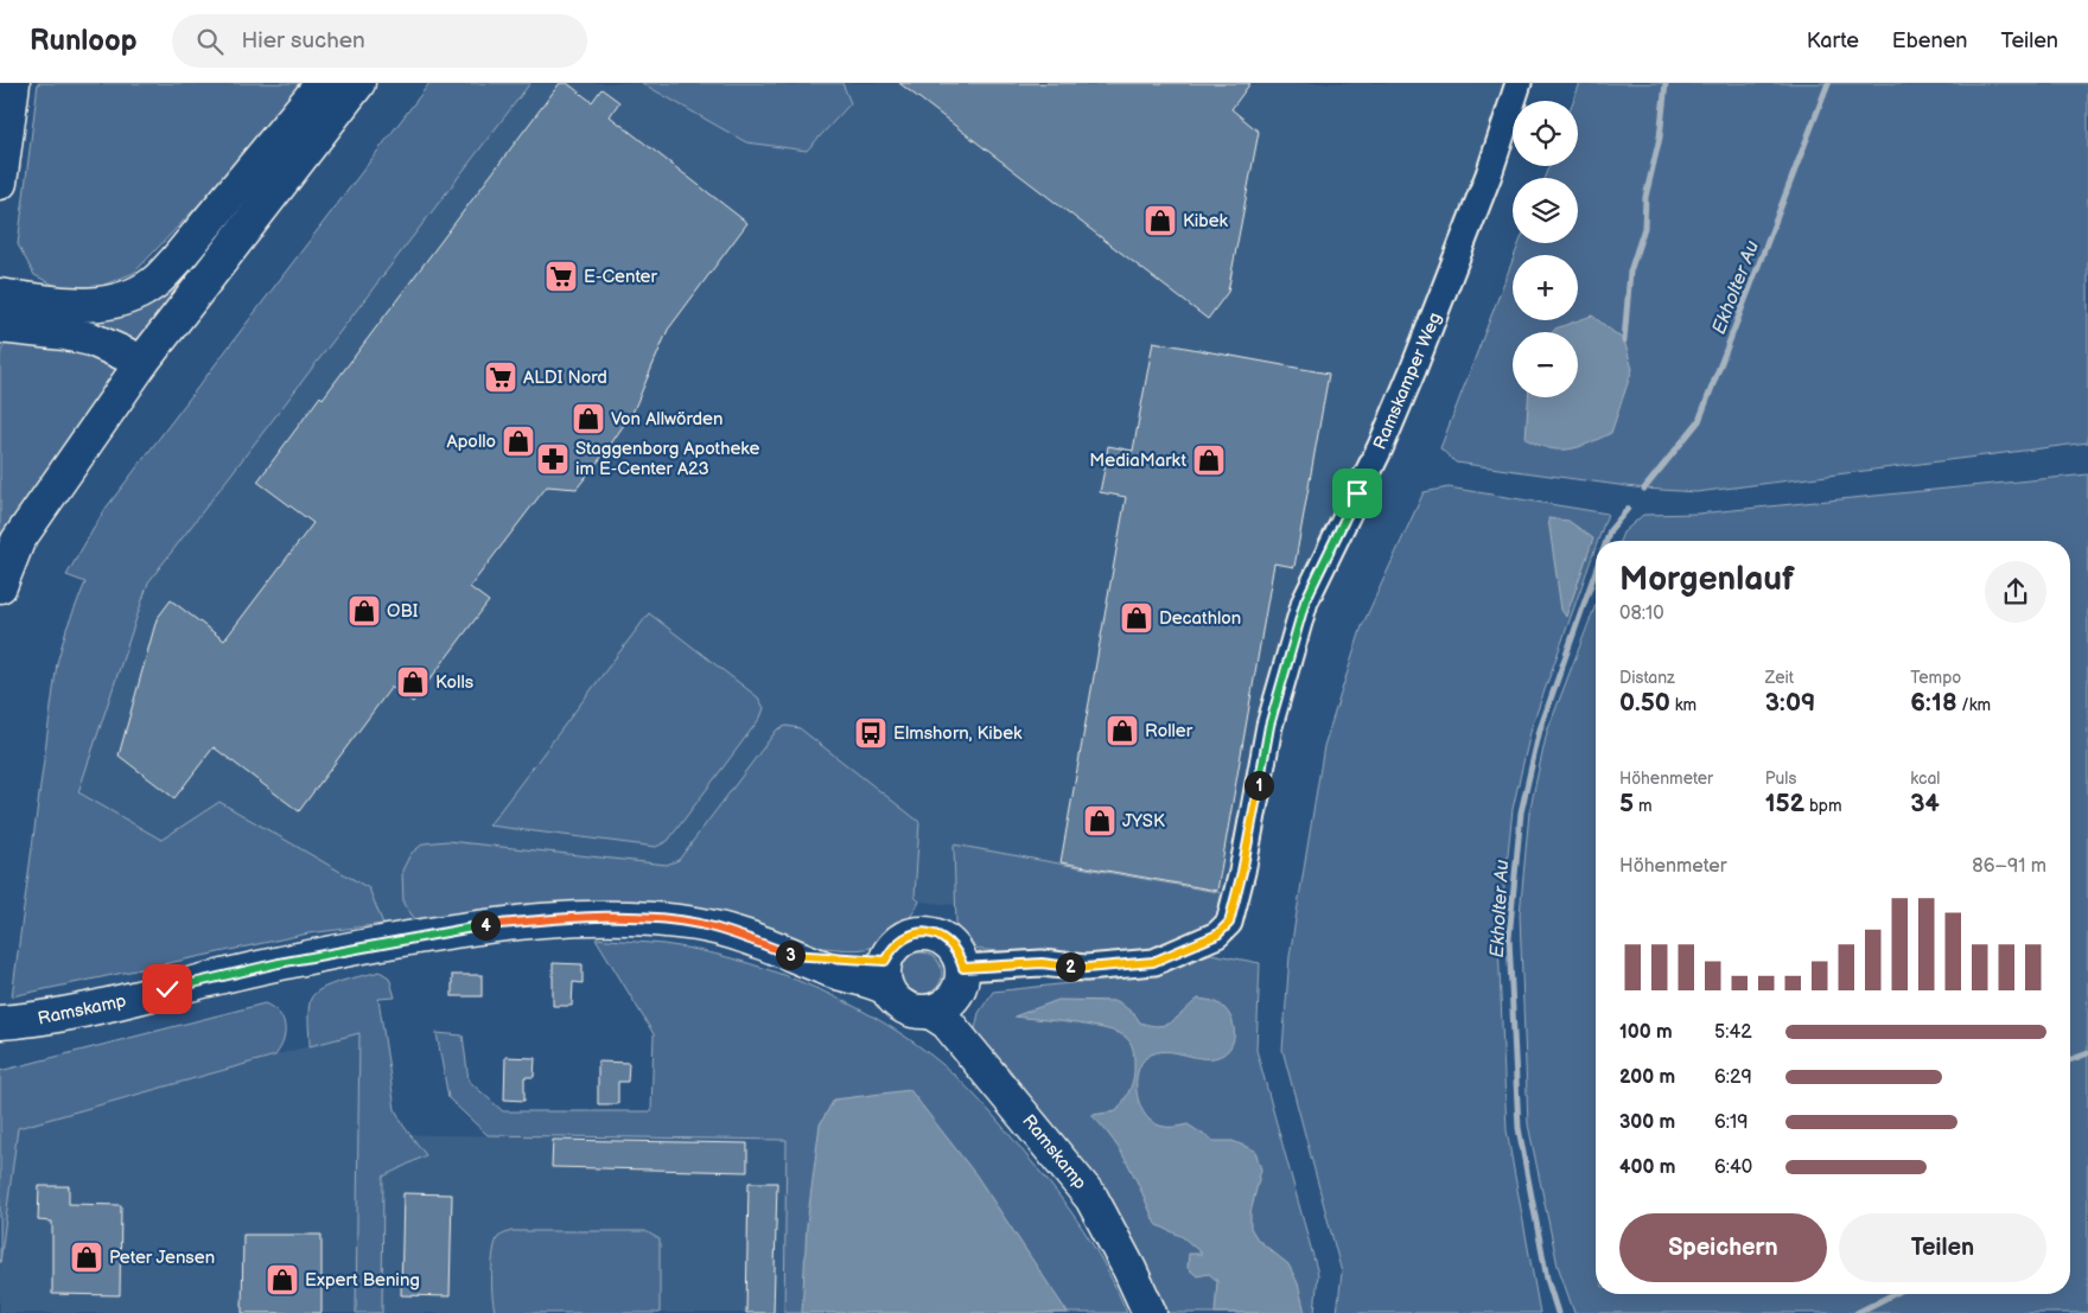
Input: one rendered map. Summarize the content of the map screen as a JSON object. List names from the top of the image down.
{
  "streets": {
    "main road": ["Ramskamp"],
    "street": ["Ramskamper Weg"]
  },
  "crossings": [
    ["Ramskamper Weg", "Ramskamp"]
  ],
  "water": ["Ekholter Au"],
  "places": {
    "shop": [
      "Kibek",
      "Von Allwörden",
      "Apollo",
      "MediaMarkt",
      "OBI",
      "Decathlon",
      "Kolls",
      "Roller",
      "JYSK",
      "Peter Jensen",
      "Expert Bening"
    ],
    "supermarket": ["E-Center", "ALDI Nord"],
    "pharmacy": ["Staggenborg Apotheke im E-Center A23"],
    "bus stop": ["Elmshorn, Kibek"]
  },
  "page": {
    "header": "Runloop",
    "search": "Hier suchen",
    "nav": ["Karte", "Ebenen", "Teilen"],
    "map_buttons": ["+", "−"],
    "heading": ["Morgenlauf", "08:10"],
    "stats": [
      ["Distanz", "0.50 km"],
      ["Zeit", "3:09"],
      ["Tempo", "6:18 /km"],
      ["Höhenmeter", "5 m"],
      ["Puls", "152 bpm"],
      ["kcal", "34"]
    ],
    "pins": [
      "1",
      "4",
      "3",
      "2"
    ],
    "chart": ["Höhenmeter", "86–91 m"],
    "list": [
      {
        "name": "100 m",
        "note": "5:42"
      },
      {
        "name": "200 m",
        "note": "6:29"
      },
      {
        "name": "300 m",
        "note": "6:19"
      },
      {
        "name": "400 m",
        "note": "6:40"
      }
    ],
    "buttons": ["Speichern", "Teilen"]
  }
}
